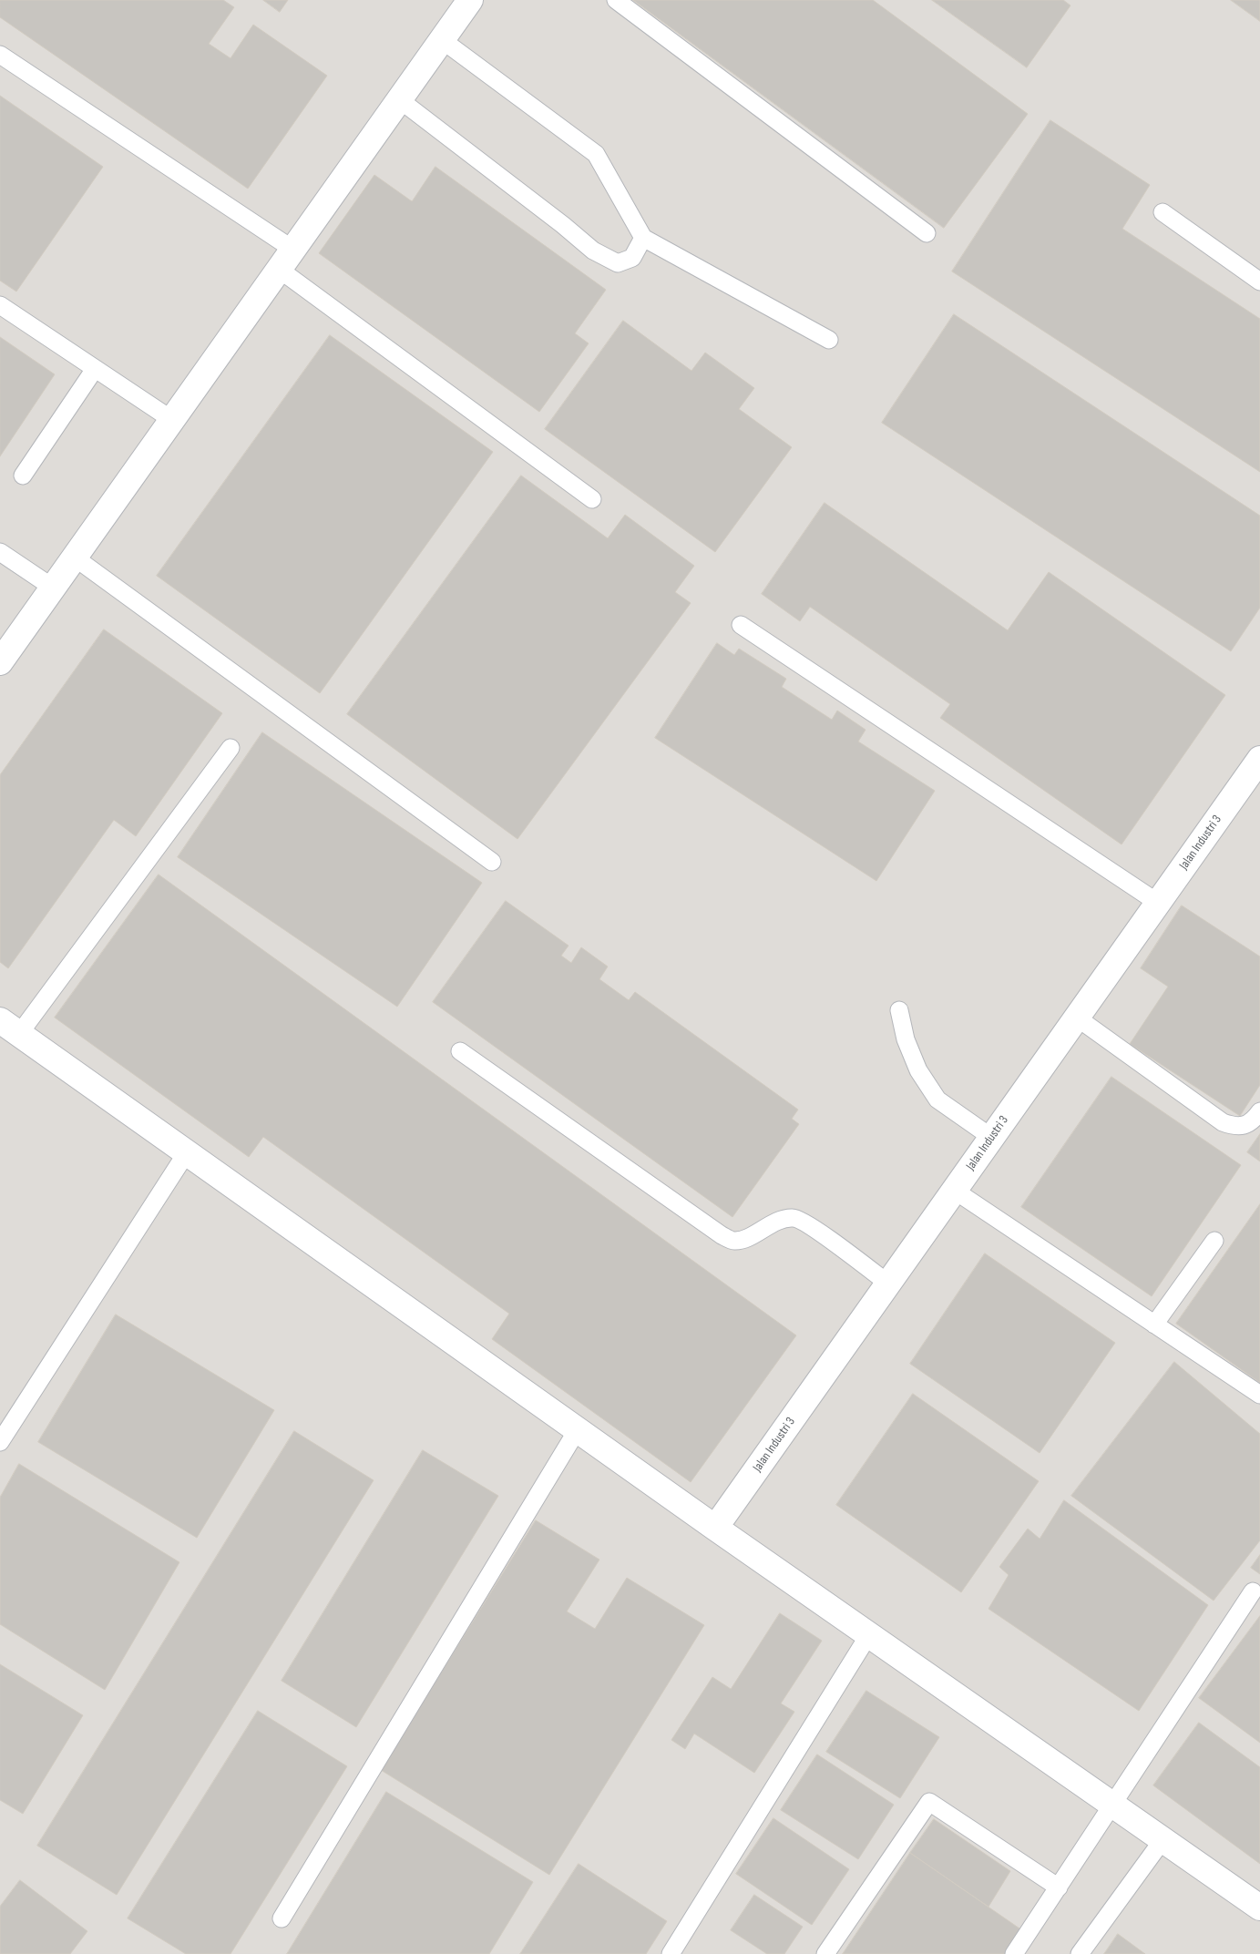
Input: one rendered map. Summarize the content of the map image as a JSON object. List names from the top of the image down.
{
  "streets": {
    "street": ["Jalan Industri 3"]
  }
}
